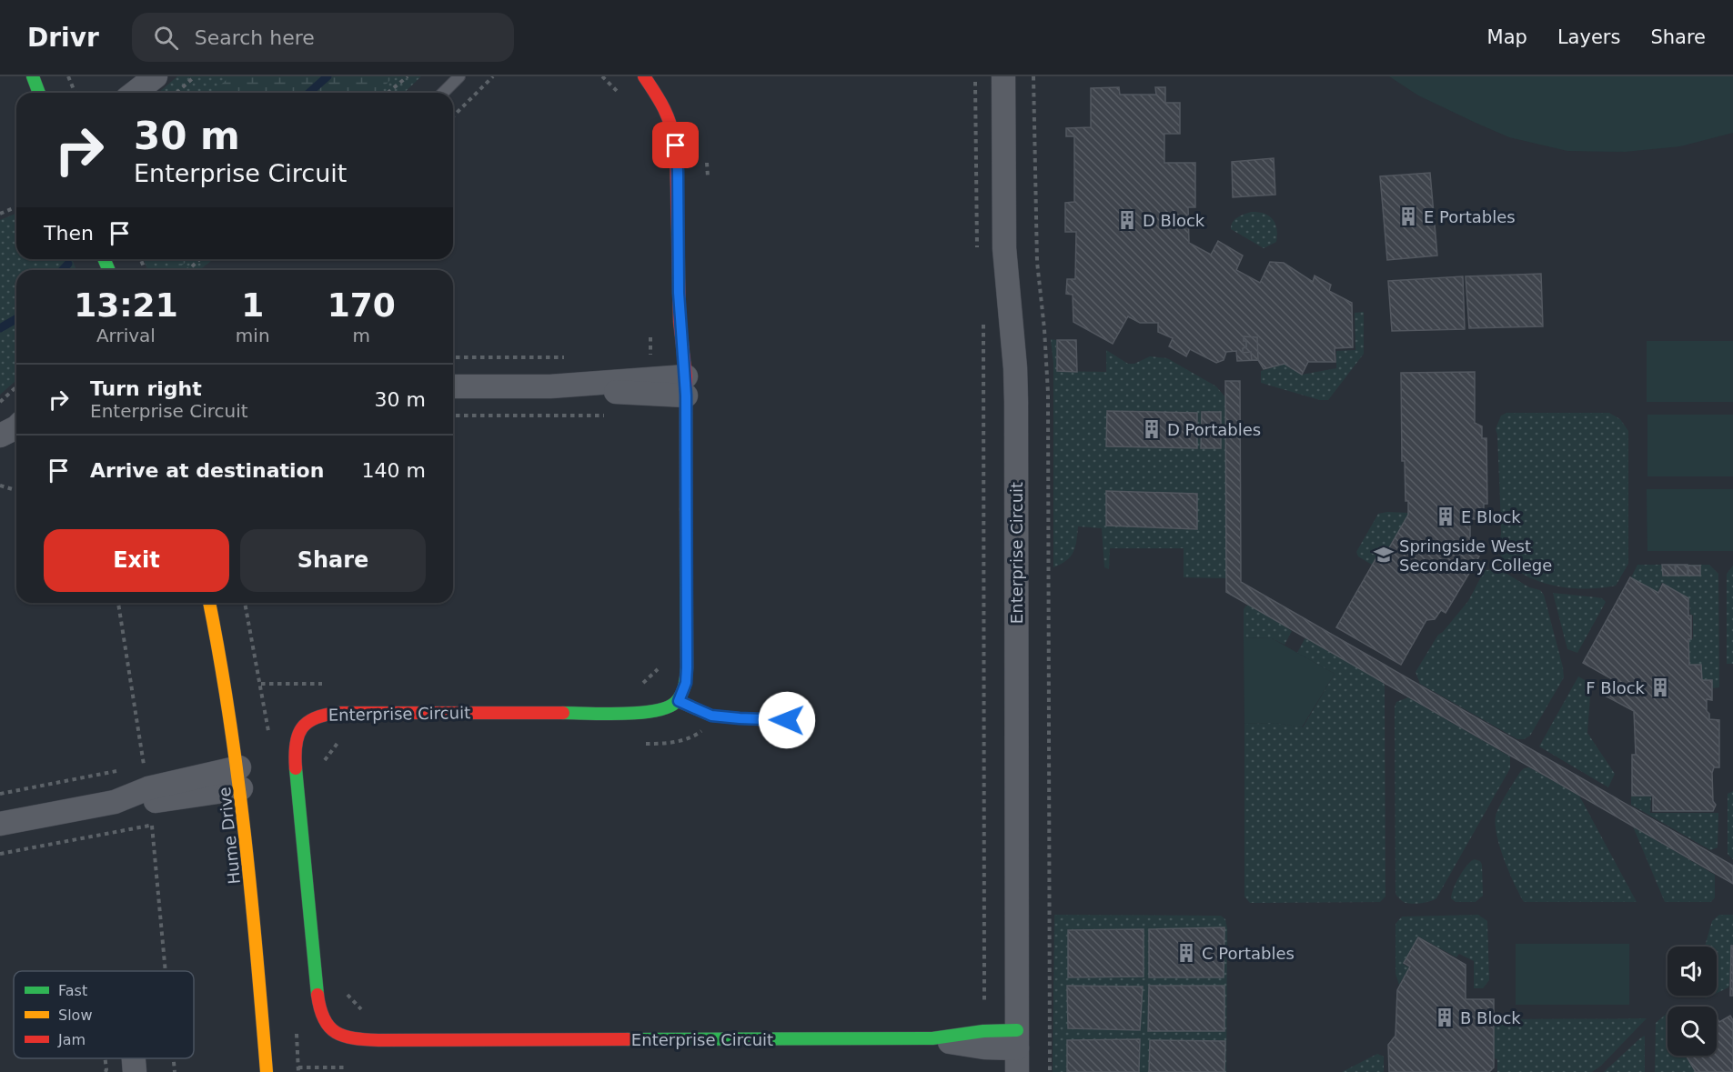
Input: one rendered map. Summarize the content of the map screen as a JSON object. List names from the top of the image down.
{
  "streets": {
    "street": ["Enterprise Circuit", "Hume Drive"]
  },
  "places": {
    "building": [
      "E Portables",
      "D Block",
      "D Portables",
      "E Block",
      "F Block",
      "C Portables",
      "B Block"
    ],
    "school or university": ["Springside West Secondary College"]
  },
  "legend": ["Fast", "Slow", "Jam"],
  "page": {
    "header": "Drivr",
    "search": "Search here",
    "nav": ["Map", "Layers", "Share"],
    "turn": ["30 m", "Enterprise Circuit"],
    "then": "Then",
    "eta": [
      "13:21",
      "Arrival",
      "1",
      "min",
      "170",
      "m"
    ],
    "list": [
      {
        "name": "Turn right",
        "note": "Enterprise Circuit",
        "value": "30 m"
      },
      {
        "name": "Arrive at destination",
        "value": "140 m"
      }
    ],
    "buttons": ["Exit", "Share"]
  }
}
